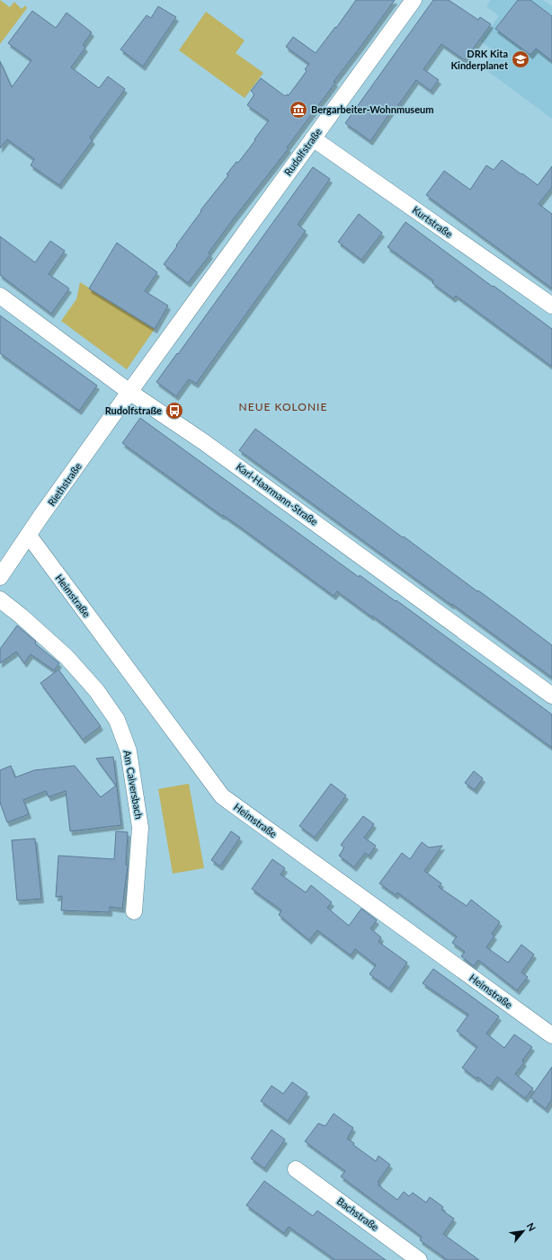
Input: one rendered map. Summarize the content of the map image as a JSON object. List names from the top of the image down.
{
  "streets": {
    "street": [
      "Rudolfstraße",
      "Kurtstraße",
      "Riethstraße",
      "Karl-Haarmann-Straße",
      "Heimstraße",
      "Am Calversbach",
      "Bachstraße"
    ]
  },
  "crossings": [
    ["Rudolfstraße", "Kurtstraße"],
    ["Rudolfstraße", "Riethstraße"],
    ["Rudolfstraße", "Karl-Haarmann-Straße"],
    ["Riethstraße", "Karl-Haarmann-Straße"],
    ["Riethstraße", "Heimstraße"]
  ],
  "districts": ["NEUE KOLONIE"],
  "places": {
    "school or university": ["DRK Kita Kinderplanet"],
    "museum": ["Bergarbeiter-Wohnmuseum"],
    "bus stop": ["Rudolfstraße"]
  },
  "north": "top right"
}
